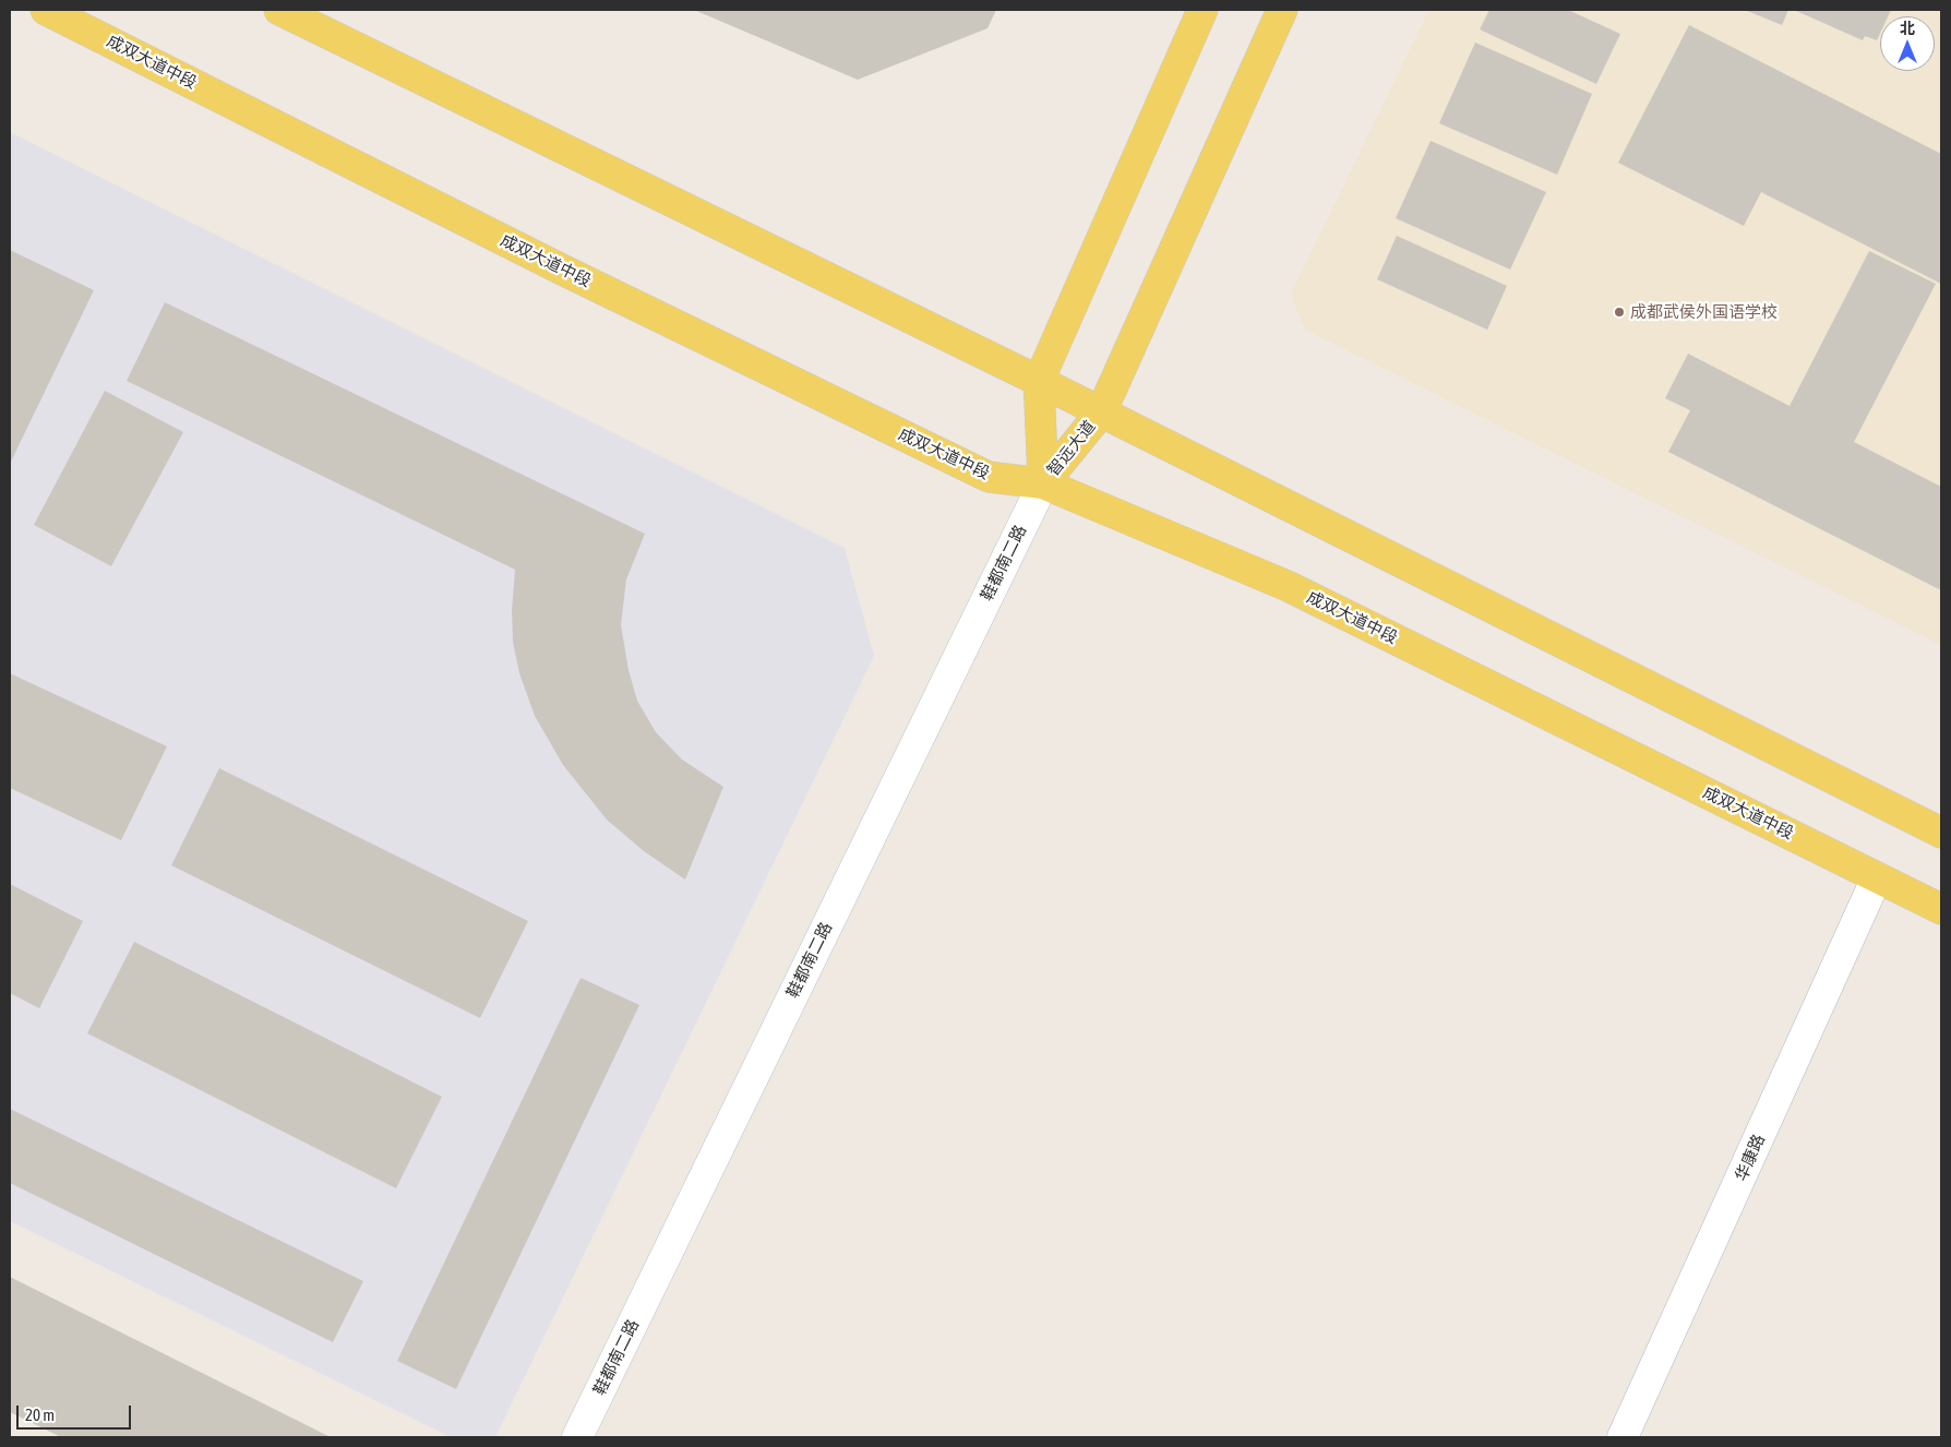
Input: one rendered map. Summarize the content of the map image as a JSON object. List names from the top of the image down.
{
  "streets": {
    "main road": ["成双大道中段", "智远大道"],
    "street": ["鞋都南二路", "华康路"]
  },
  "crossings": [
    ["成双大道中段", "智远大道"],
    ["成双大道中段", "鞋都南二路"],
    ["成双大道中段", "华康路"],
    ["智远大道", "鞋都南二路"]
  ],
  "places": ["成都武侯外国语学校"],
  "scale_bar": "20 m",
  "north": "top"
}
